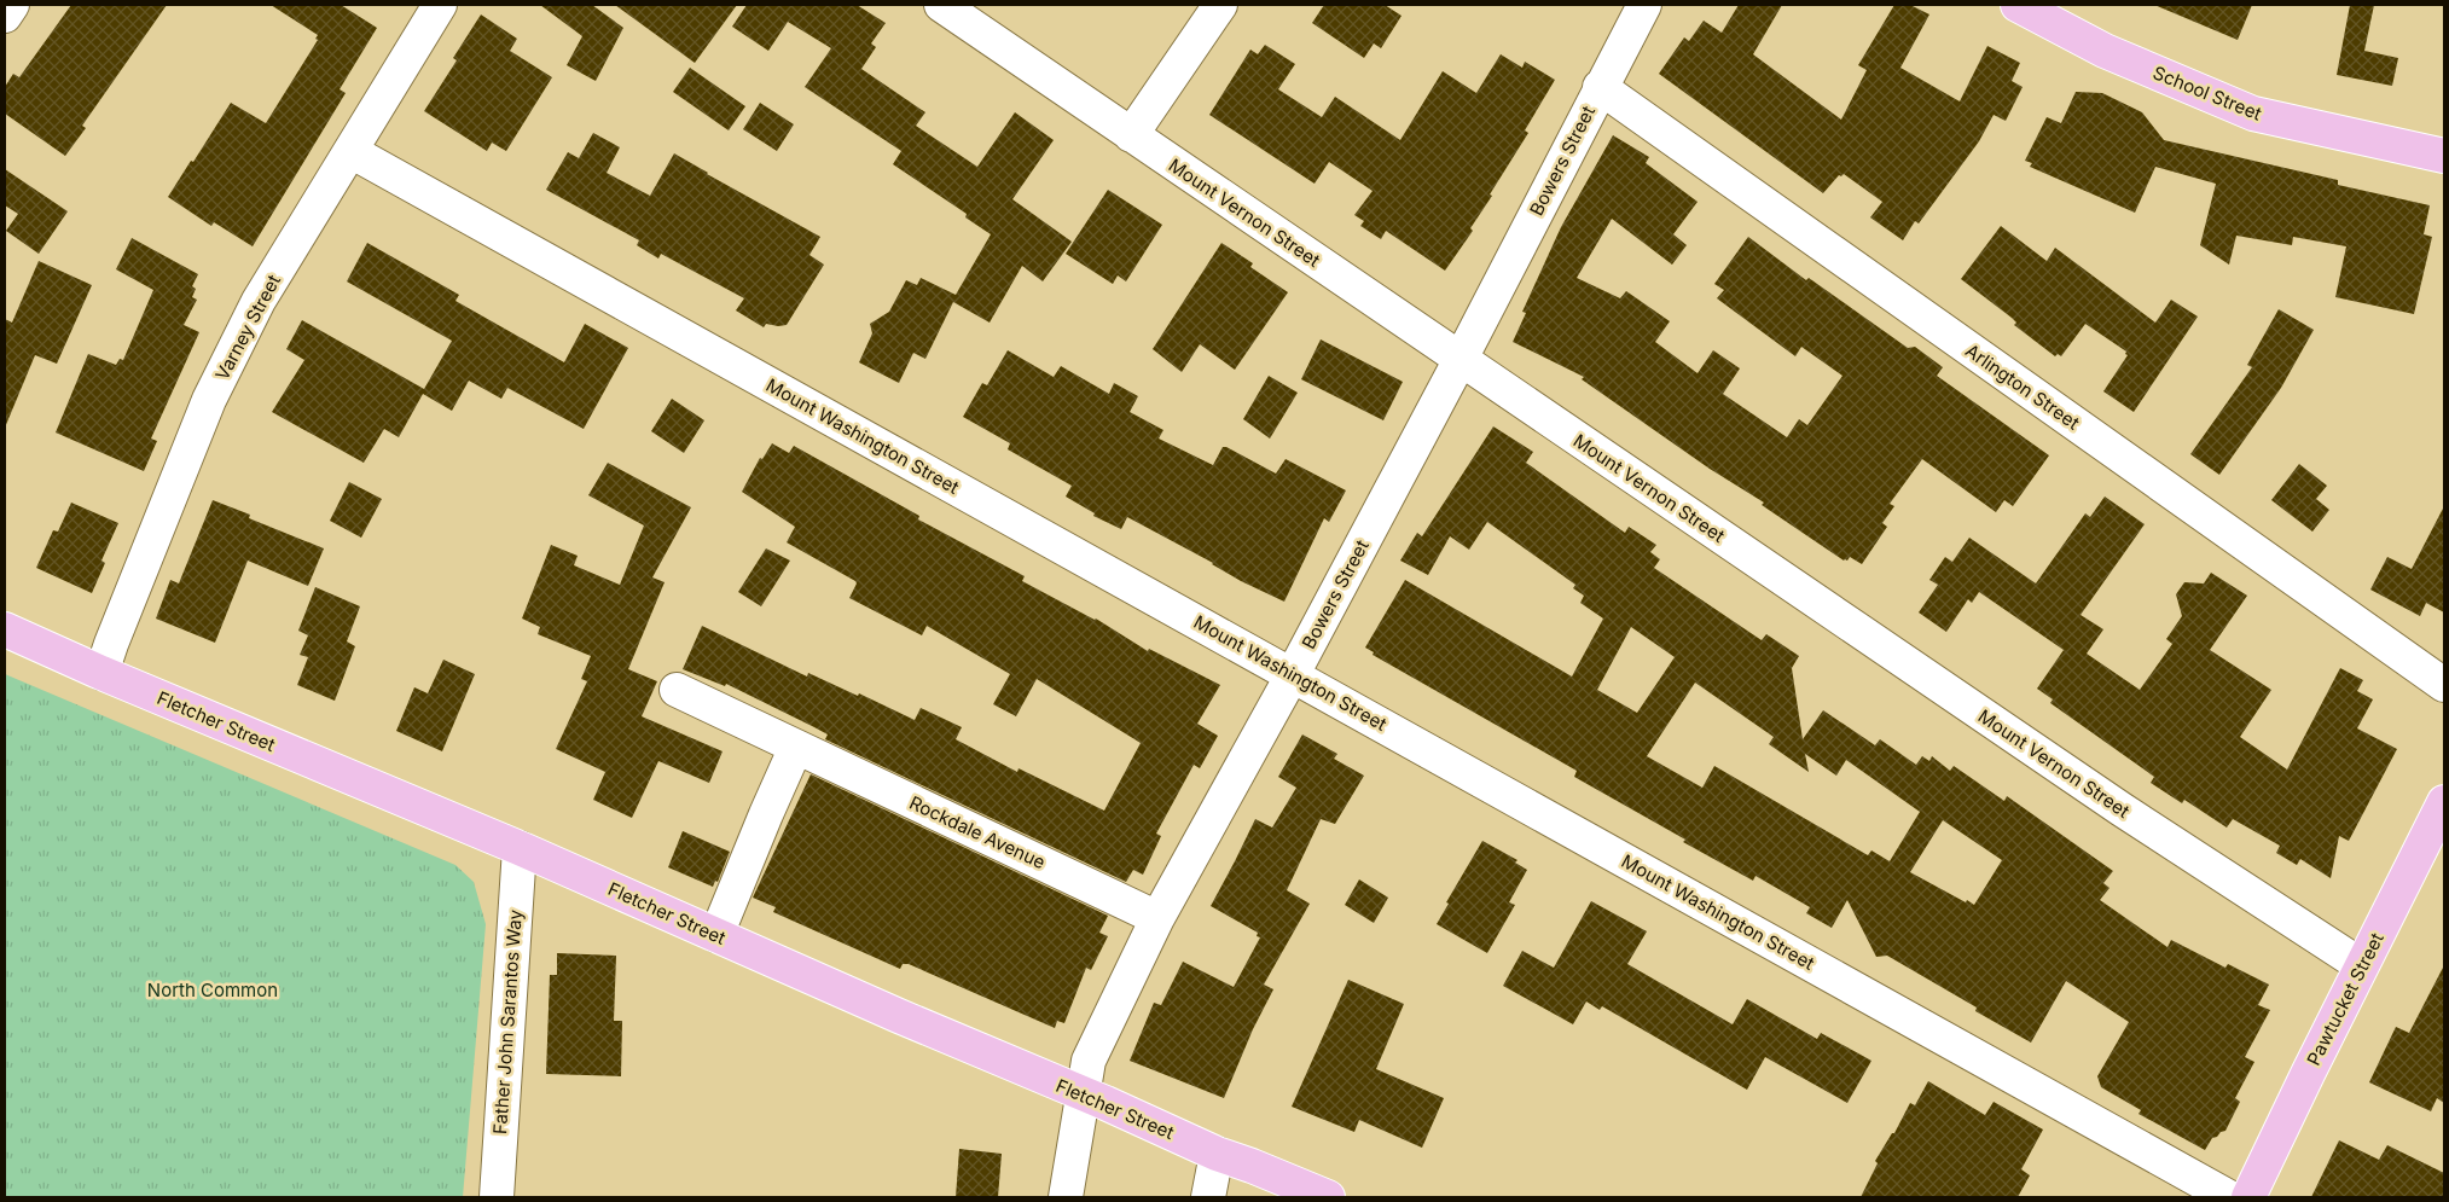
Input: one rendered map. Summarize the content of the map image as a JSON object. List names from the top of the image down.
{
  "streets": {
    "main road": ["School Street", "Fletcher Street", "Pawtucket Street"],
    "street": [
      "Bowers Street",
      "Mount Vernon Street",
      "Varney Street",
      "Arlington Street",
      "Mount Washington Street",
      "Rockdale Avenue",
      "Father John Sarantos Way"
    ]
  },
  "crossings": [
    ["Bowers Street", "Mount Vernon Street"],
    ["Bowers Street", "Arlington Street"],
    ["Bowers Street", "Mount Washington Street"],
    ["Bowers Street", "Fletcher Street"],
    ["Bowers Street", "Rockdale Avenue"],
    ["Mount Vernon Street", "Pawtucket Street"],
    ["Varney Street", "Mount Washington Street"],
    ["Varney Street", "Fletcher Street"],
    ["Fletcher Street", "Father John Sarantos Way"]
  ],
  "parks": ["North Common"]
}
